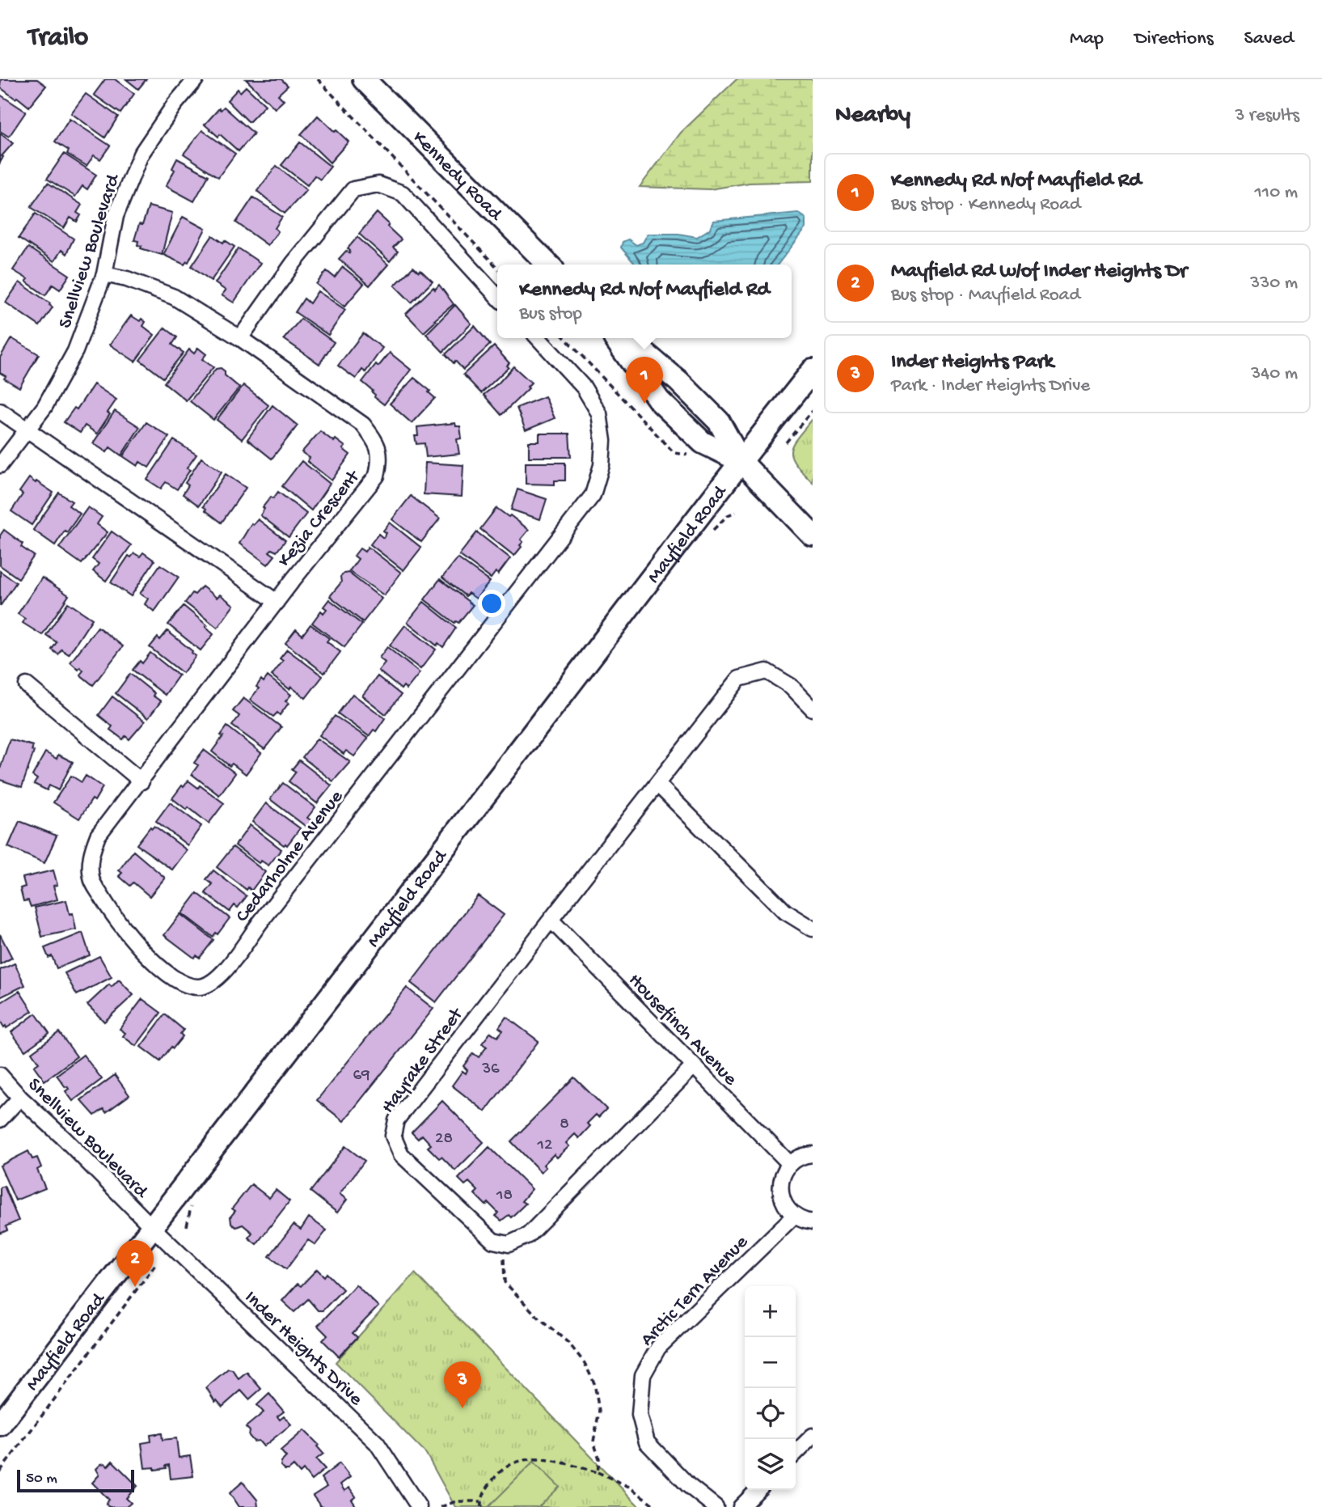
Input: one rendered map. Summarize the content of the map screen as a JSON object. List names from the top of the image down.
{
  "streets": {
    "main road": ["Kennedy Road", "Mayfield Road"],
    "street": [
      "Snellview Boulevard",
      "Kezia Crescent",
      "Cedarholme Avenue",
      "Housefinch Avenue",
      "Hayrake Street",
      "Arctic Tern Avenue",
      "Inder Heights Drive"
    ]
  },
  "crossings": [
    ["Snellview Boulevard", "Kezia Crescent"],
    ["Snellview Boulevard", "Mayfield Road"],
    ["Snellview Boulevard", "Inder Heights Drive"],
    ["Kezia Crescent", "Cedarholme Avenue"],
    ["Mayfield Road", "Inder Heights Drive"],
    ["Housefinch Avenue", "Hayrake Street"]
  ],
  "house_numbers": [
    "36",
    "69",
    "8",
    "28",
    "12",
    "18"
  ],
  "scale_bar": "50 m",
  "page": {
    "header": "Trailo",
    "nav": ["Map", "Directions", "Saved"],
    "heading": ["Nearby", "3 results"],
    "list": [
      {
        "mark": "1",
        "name": "Kennedy Rd n/of Mayfield Rd",
        "note": "Bus stop · Kennedy Road",
        "value": "110 m"
      },
      {
        "mark": "2",
        "name": "Mayfield Rd w/of Inder Heights Dr",
        "note": "Bus stop · Mayfield Road",
        "value": "330 m"
      },
      {
        "mark": "3",
        "name": "Inder Heights Park",
        "note": "Park · Inder Heights Drive",
        "value": "340 m"
      }
    ],
    "popup": ["Kennedy Rd n/of Mayfield Rd", "Bus stop"],
    "pins": ["1", "2", "3"],
    "map_buttons": ["+", "−"],
    "scale": "50 m"
  }
}
